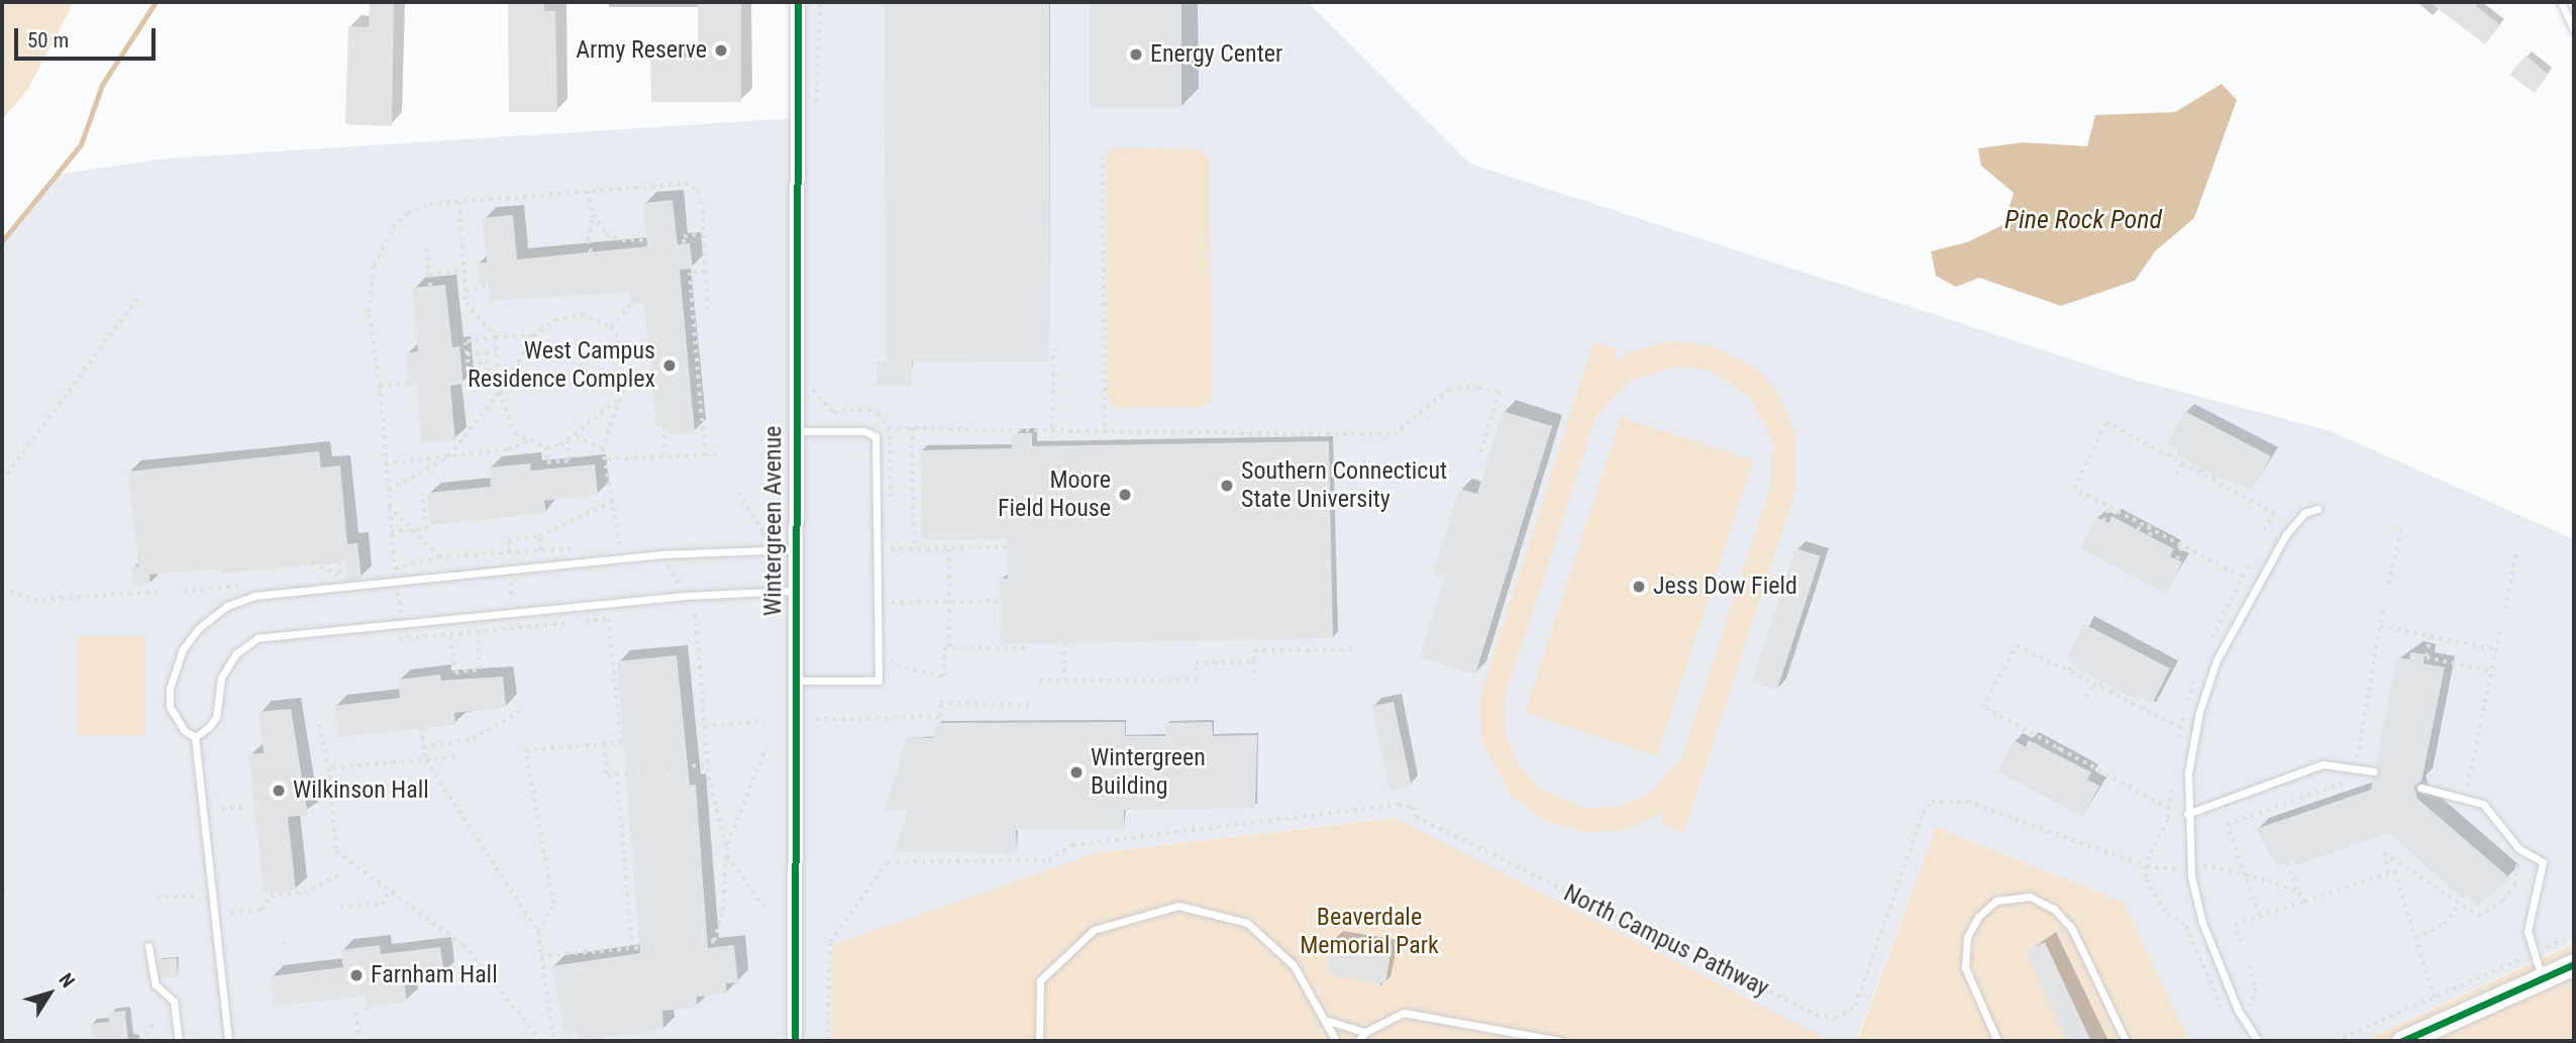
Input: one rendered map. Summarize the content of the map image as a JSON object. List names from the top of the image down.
{
  "streets": {
    "street": ["Wintergreen Avenue"],
    "path": ["North Campus Pathway"]
  },
  "water": ["Pine Rock Pond"],
  "parks": ["Beaverdale Memorial Park"],
  "places": [
    "Army Reserve",
    "Energy Center",
    "West Campus Residence Complex",
    "Southern Connecticut State University",
    "Moore Field House",
    "Jess Dow Field",
    "Wintergreen Building",
    "Wilkinson Hall",
    "Farnham Hall"
  ],
  "scale_bar": "50 m",
  "north": "top right"
}
